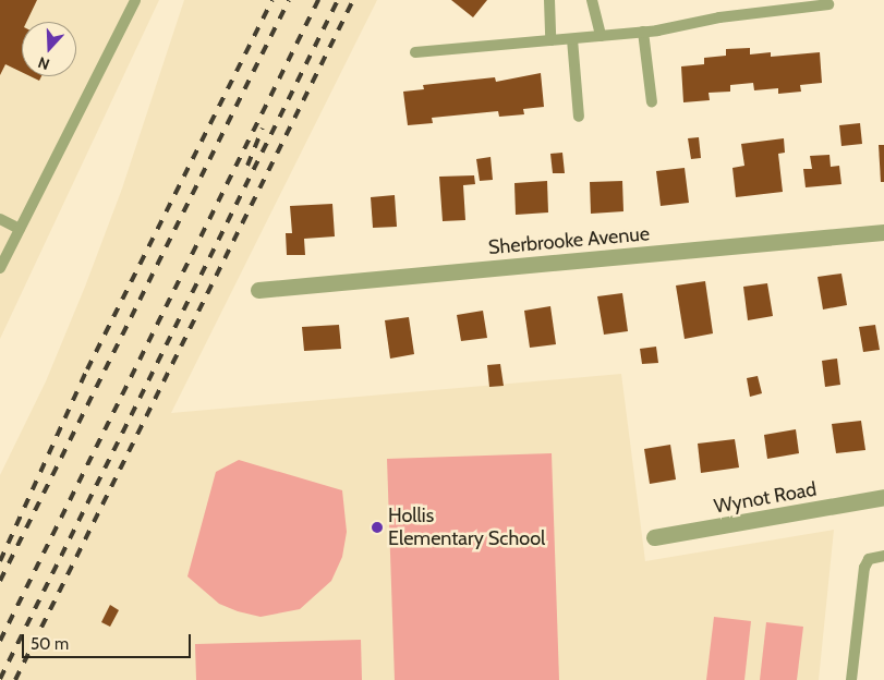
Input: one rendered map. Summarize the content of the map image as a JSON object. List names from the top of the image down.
{
  "streets": {
    "street": ["Sherbrooke Avenue", "Wynot Road"]
  },
  "places": ["Hollis Elementary School"],
  "scale_bar": "50 m",
  "north": "bottom"
}
